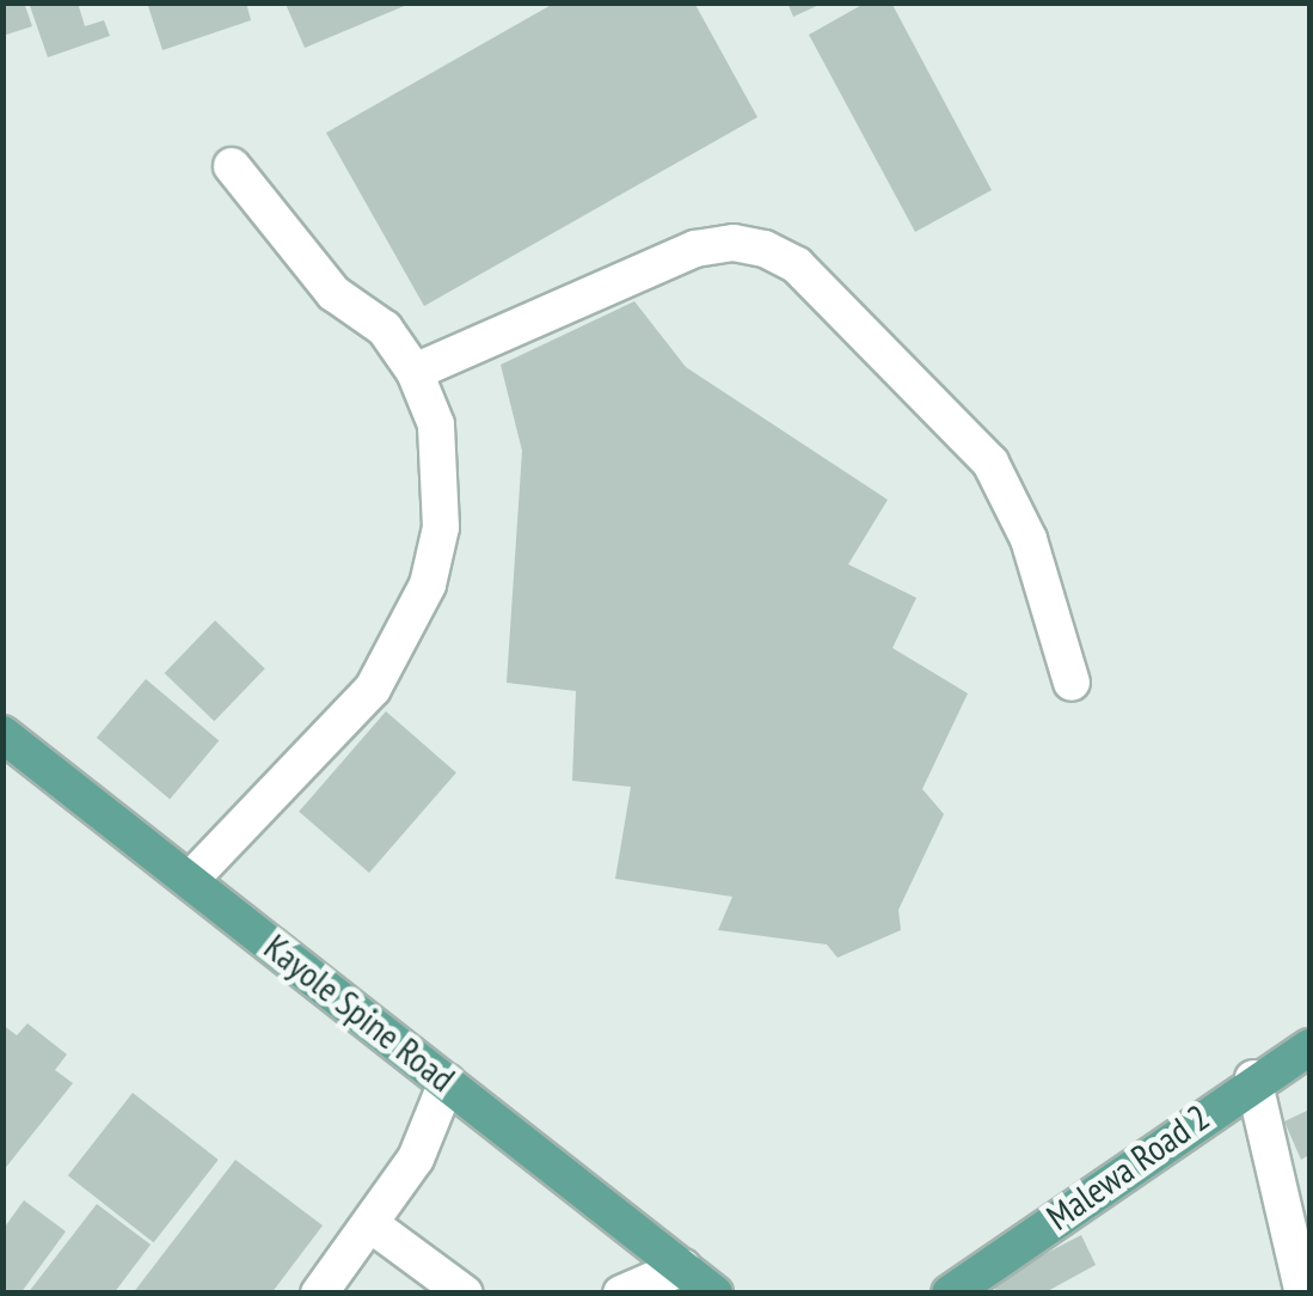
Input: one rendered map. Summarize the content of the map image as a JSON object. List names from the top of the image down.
{
  "streets": {
    "main road": ["Kayole Spine Road", "Malewa Road 2"]
  }
}
